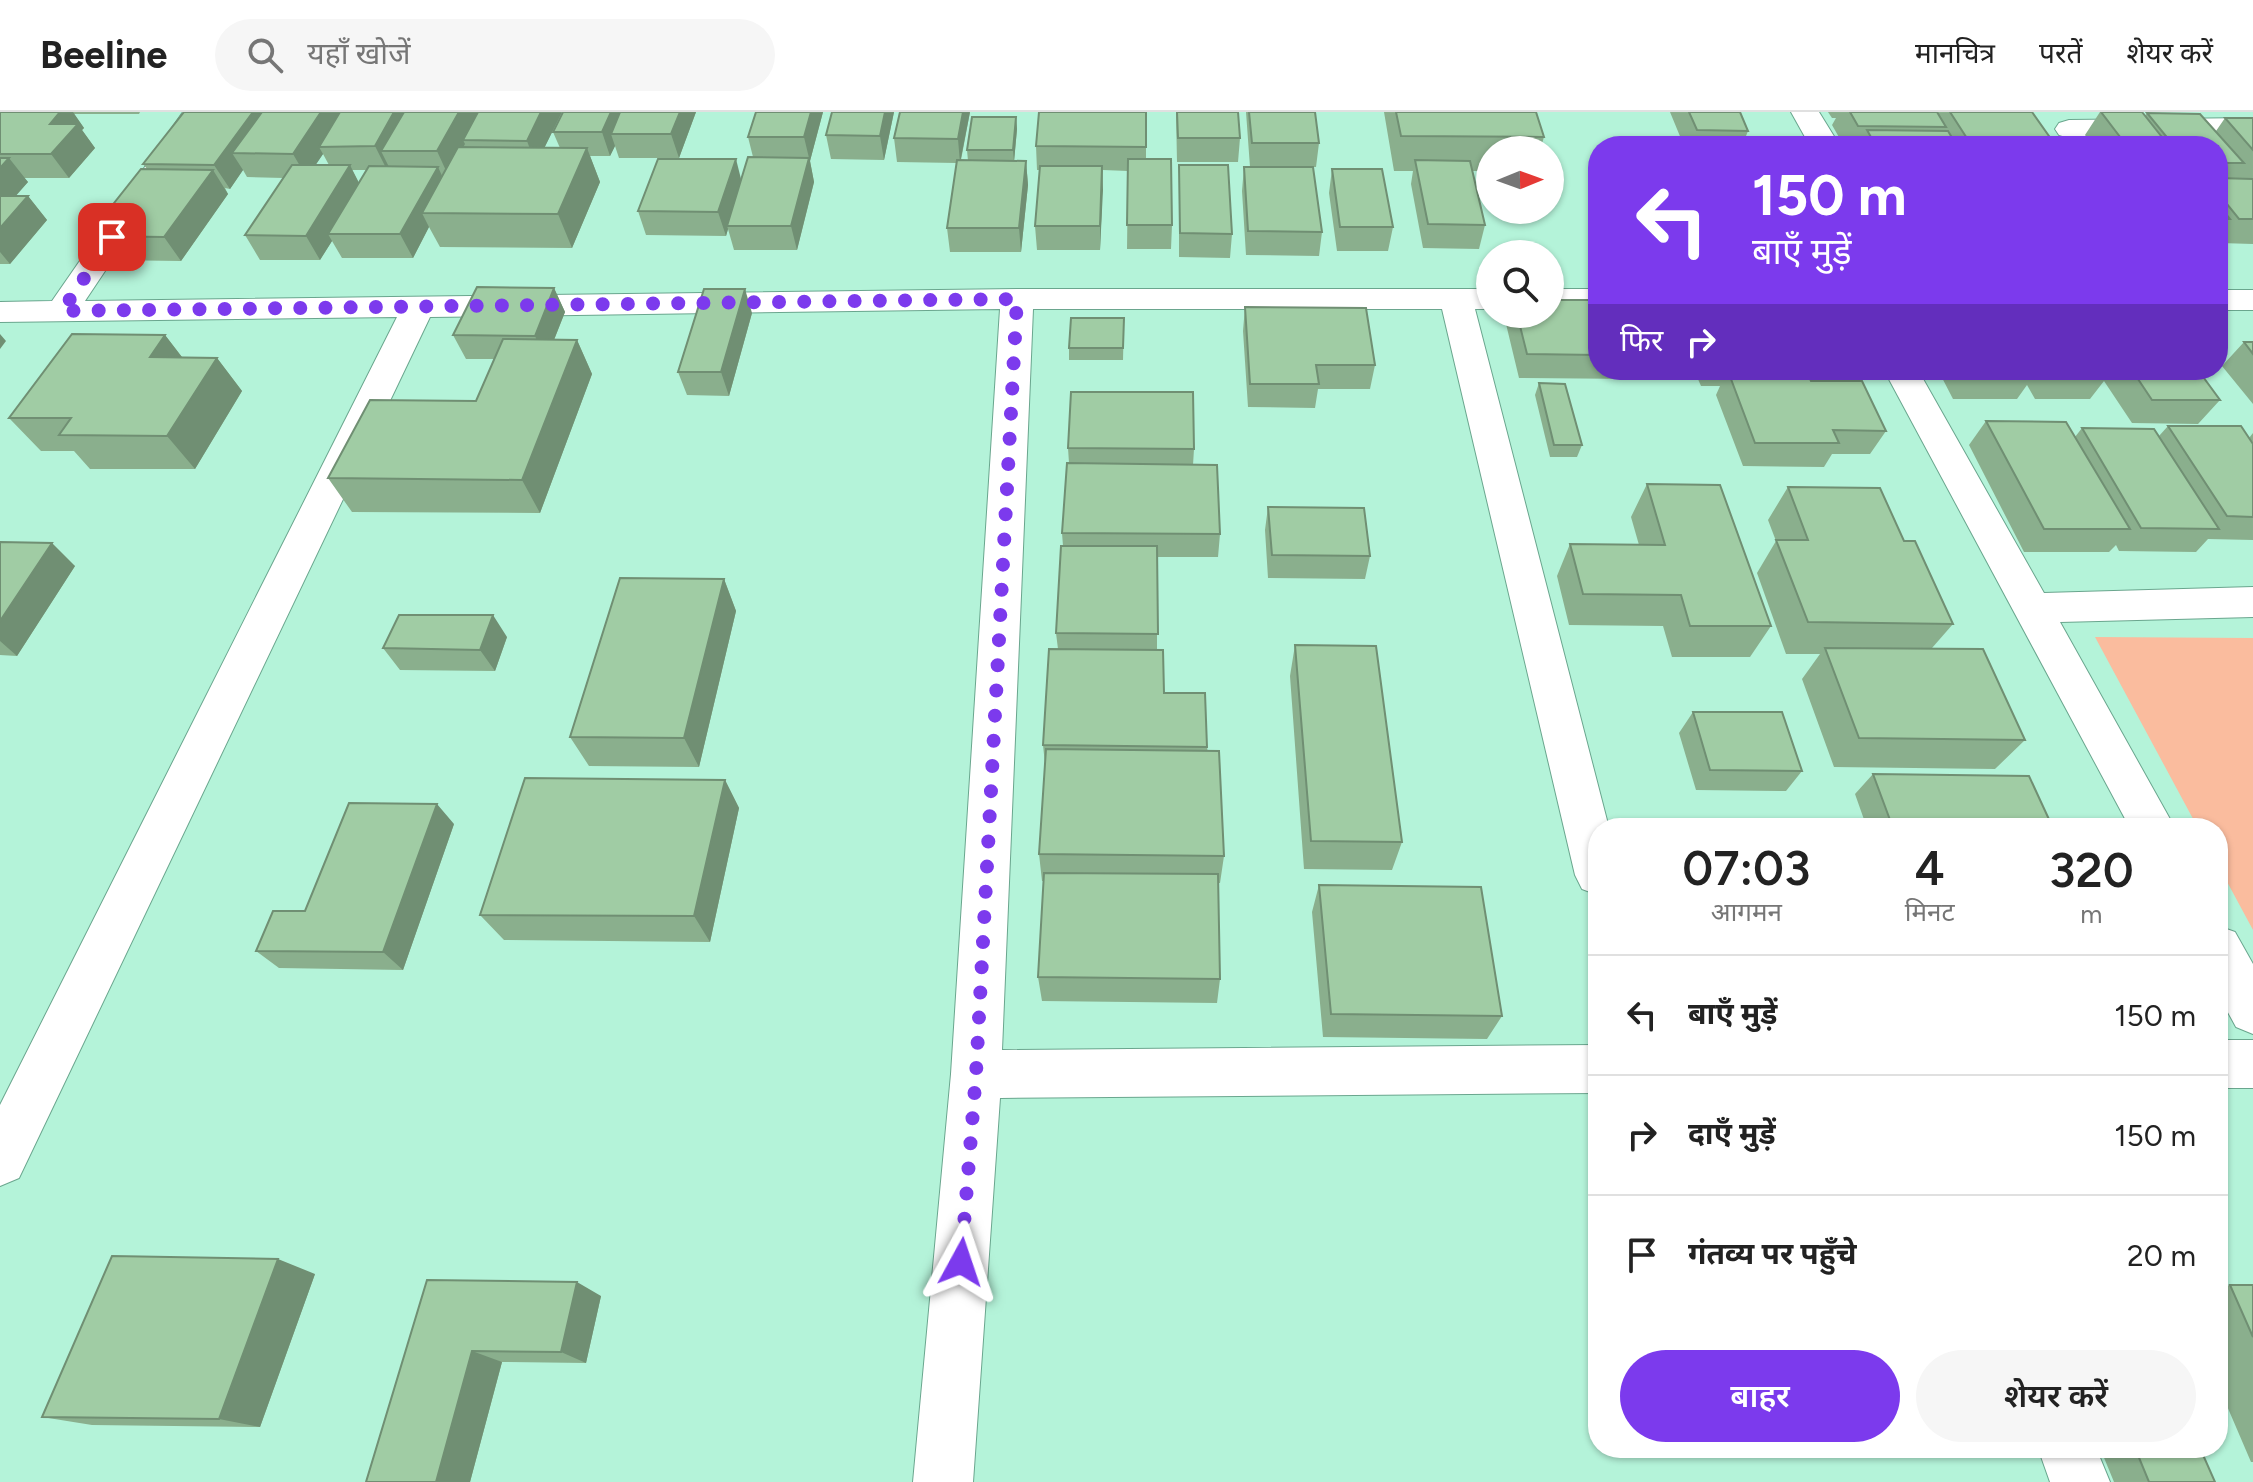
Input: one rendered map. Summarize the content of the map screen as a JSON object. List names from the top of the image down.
{
  "north": "right",
  "page": {
    "header": "Beeline",
    "search": "यहाँ खोजें",
    "nav": ["मानचित्र", "परतें", "शेयर करें"],
    "turn": ["150 m", "बाएँ मुड़ें"],
    "then": "फिर",
    "eta": [
      "07:03",
      "आगमन",
      "4",
      "मिनट",
      "320",
      "m"
    ],
    "list": [
      {
        "name": "बाएँ मुड़ें",
        "value": "150 m"
      },
      {
        "name": "दाएँ मुड़ें",
        "value": "150 m"
      },
      {
        "name": "गंतव्य पर पहुँचे",
        "value": "20 m"
      }
    ],
    "buttons": ["बाहर", "शेयर करें"]
  }
}
